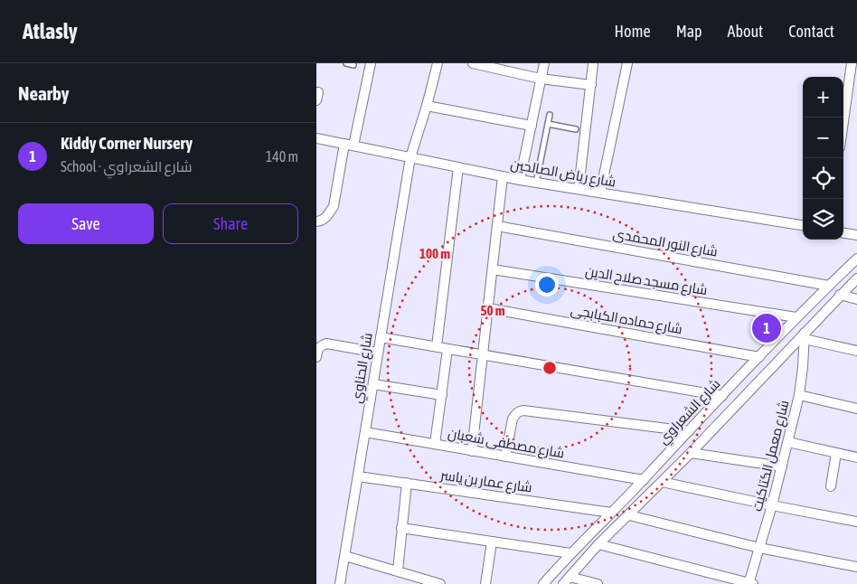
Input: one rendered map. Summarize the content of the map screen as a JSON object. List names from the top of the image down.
{
  "streets": {
    "street": [
      "شارع رياض الصالحين",
      "شارع النور المحمدى",
      "شارع مسجد صلاح الدين",
      "شارع حماده الكبابجى",
      "شارع الحناوي",
      "شارع الشعراوي",
      "شارع مصطفى شعبان",
      "شارع معمل الكتاكيت",
      "شارع عمار بن ياسر"
    ]
  },
  "crossings": [
    ["شارع رياض الصالحين", "شارع الحناوي"],
    ["شارع النور المحمدى", "شارع الشعراوي"],
    ["شارع مسجد صلاح الدين", "شارع الشعراوي"],
    ["شارع حماده الكبابجى", "شارع الشعراوي"],
    ["شارع الحناوي", "شارع مصطفى شعبان"],
    ["شارع الحناوي", "شارع عمار بن ياسر"],
    ["شارع الشعراوي", "شارع مصطفى شعبان"],
    ["شارع الشعراوي", "شارع عمار بن ياسر"]
  ],
  "page": {
    "header": "Atlasly",
    "nav": [
      "Home",
      "Map",
      "About",
      "Contact"
    ],
    "heading": "Nearby",
    "map_buttons": ["+", "−"],
    "list": [
      {
        "mark": "1",
        "name": "Kiddy Corner Nursery",
        "note": "School · شارع الشعراوي",
        "value": "140 m"
      }
    ],
    "buttons": ["Save", "Share"],
    "pins": "1"
  },
  "rings": ["100 m", "50 m"]
}
